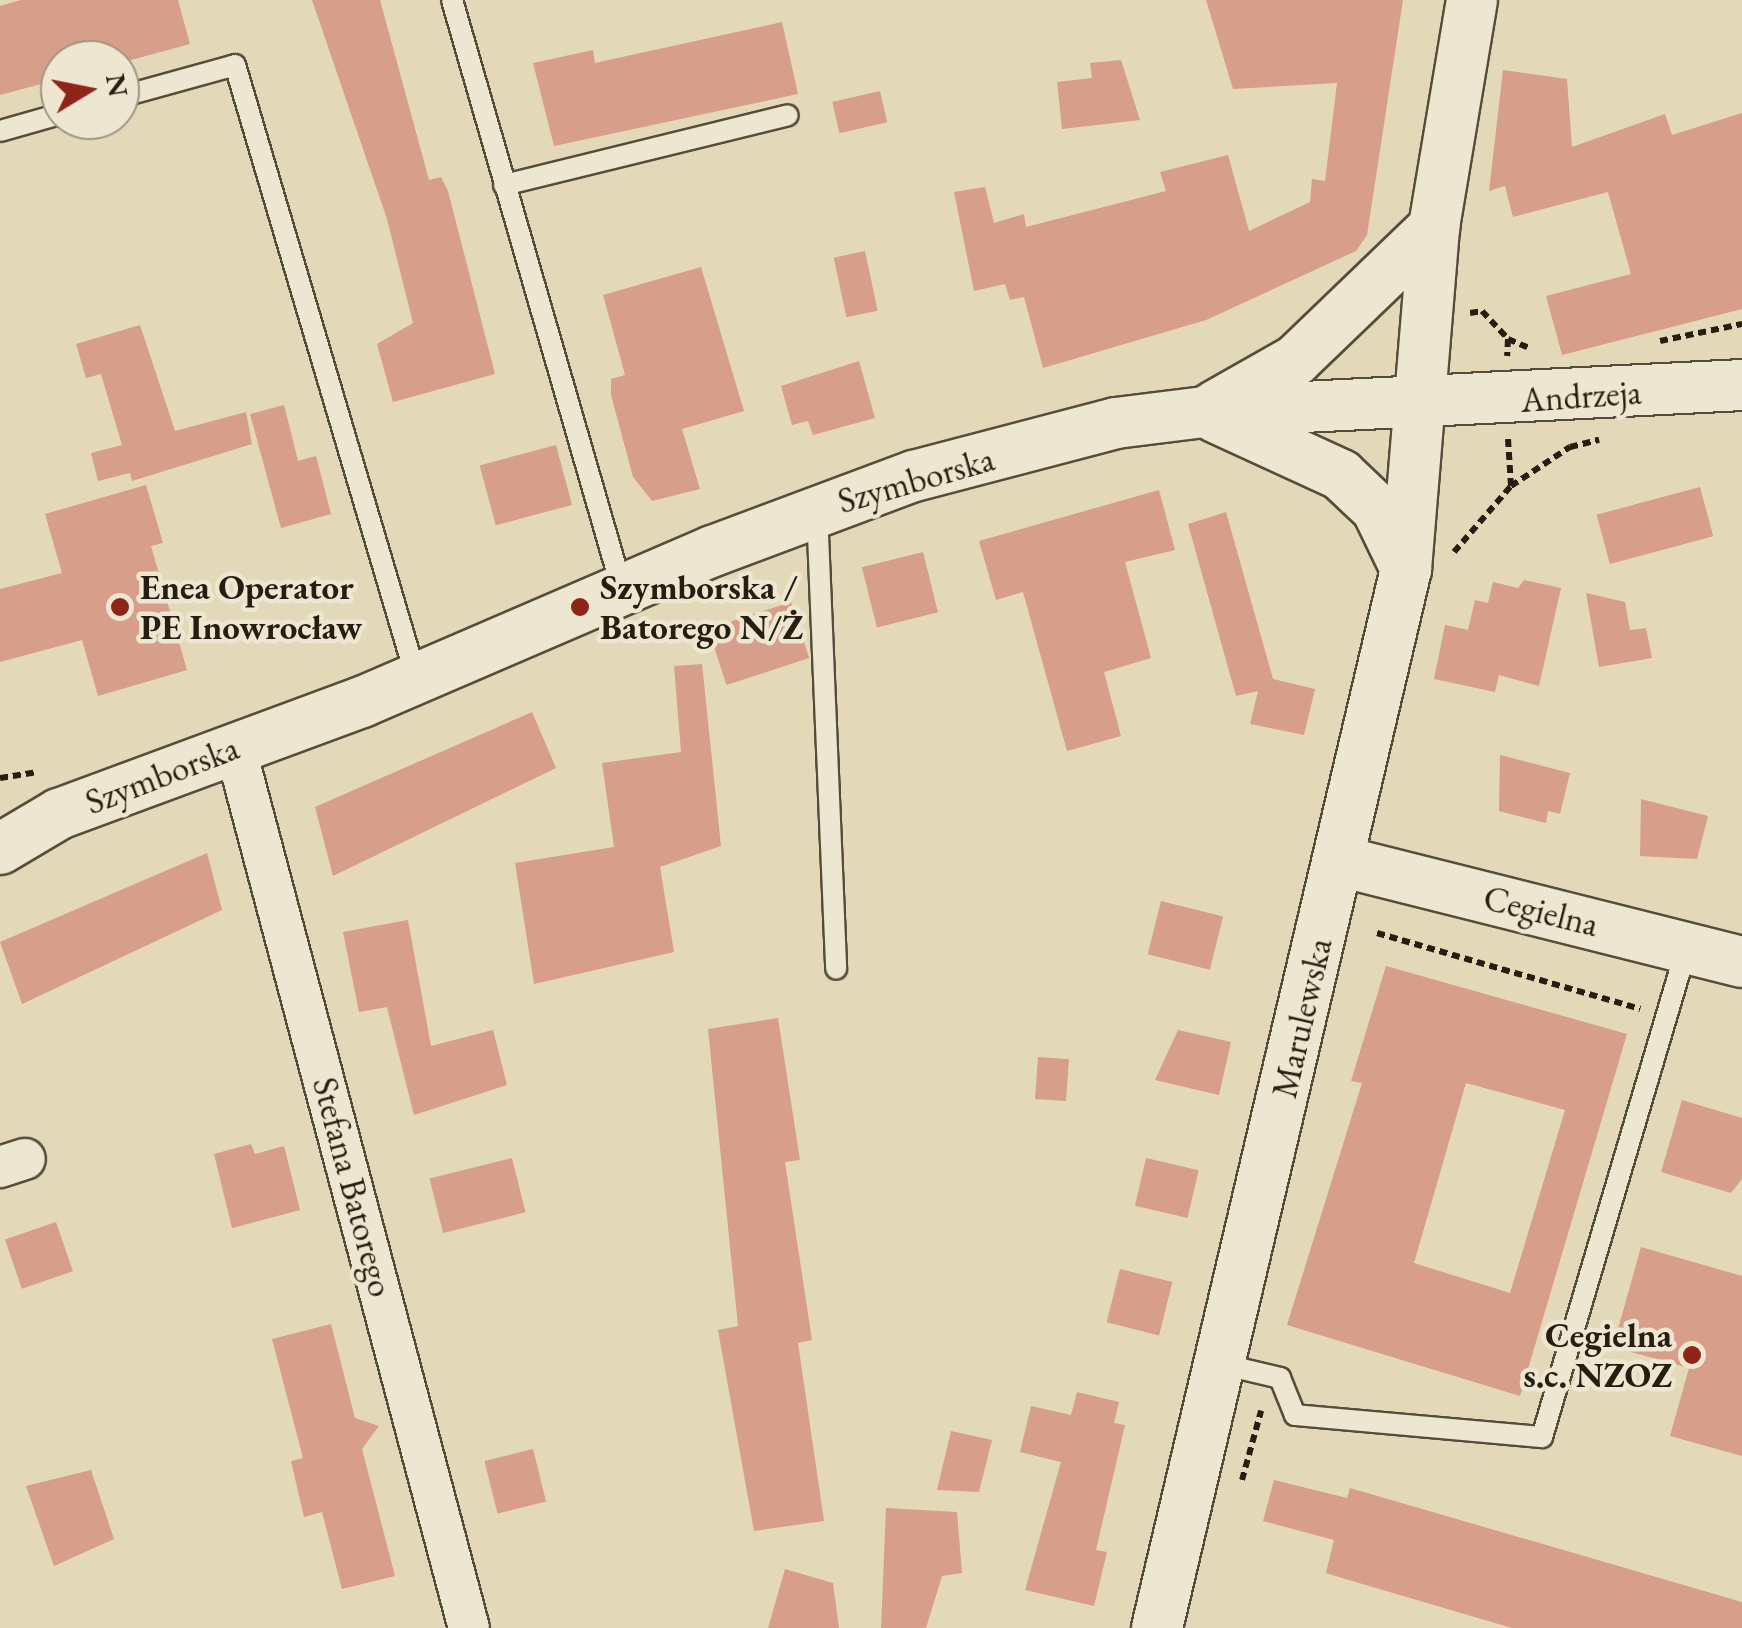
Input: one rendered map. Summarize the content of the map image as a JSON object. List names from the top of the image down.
{
  "streets": {
    "street": [
      "Andrzeja",
      "Szymborska",
      "Cegielna",
      "Marulewska",
      "Stefana Batorego"
    ]
  },
  "crossings": [
    ["Andrzeja", "Szymborska"],
    ["Andrzeja", "Marulewska"],
    ["Szymborska", "Marulewska"],
    ["Szymborska", "Stefana Batorego"],
    ["Cegielna", "Marulewska"]
  ],
  "places": ["Enea Operator PE Inowrocław", "Szymborska / Batorego N/Ż", "Cegielna s.c. NZOZ"],
  "north": "right"
}
